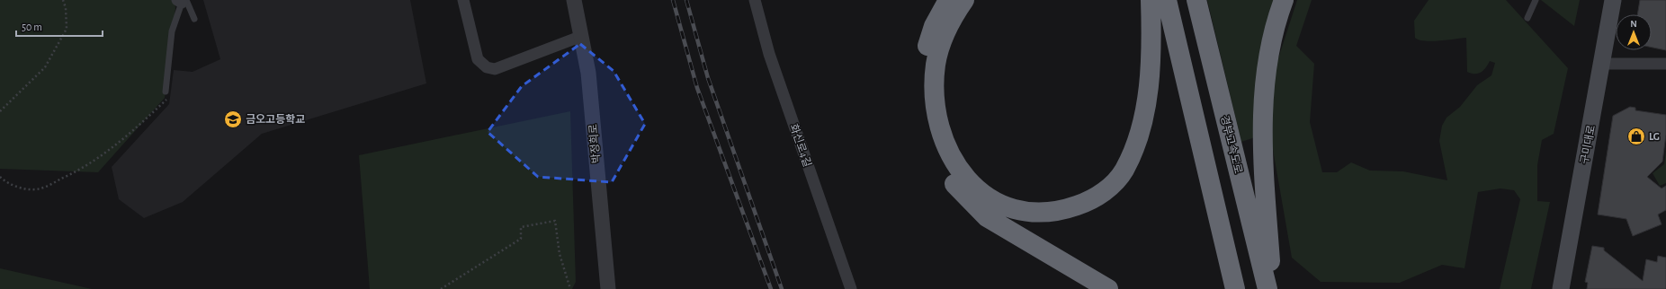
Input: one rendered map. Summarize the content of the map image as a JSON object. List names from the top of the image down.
{
  "streets": {
    "highway": ["경부고속도로"],
    "main road": ["구미대로"],
    "street": ["박정희로", "화신로4길"]
  },
  "places": {
    "school or university": ["금오고등학교"],
    "shop": ["LG"]
  },
  "scale_bar": "50 m",
  "north": "top"
}
